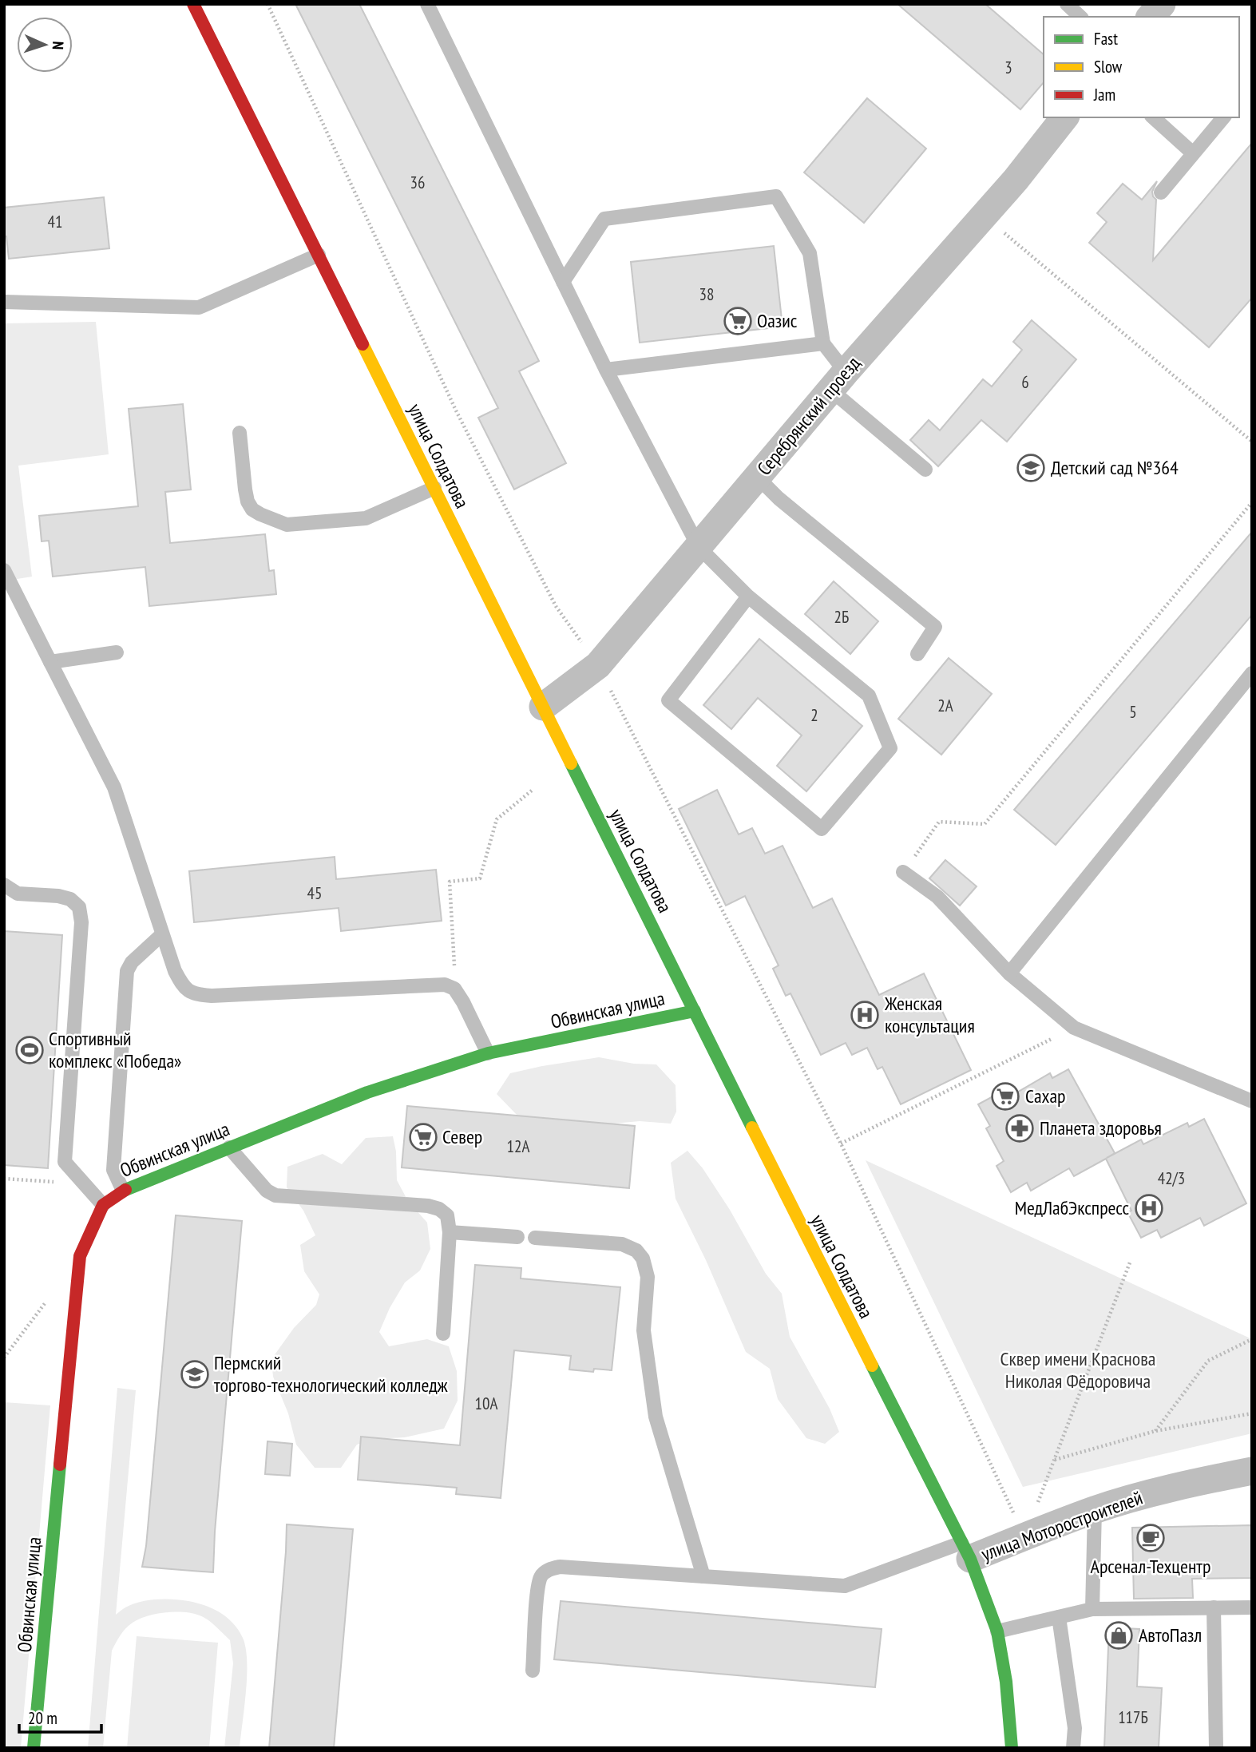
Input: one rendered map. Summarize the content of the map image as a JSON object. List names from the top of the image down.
{
  "streets": {
    "main road": ["улица Солдатова", "Обвинская улица"],
    "street": ["Серебрянский проезд", "улица Моторостроителей"]
  },
  "crossings": [
    ["Серебрянский проезд", "улица Солдатова"],
    ["улица Солдатова", "Обвинская улица"],
    ["улица Солдатова", "улица Моторостроителей"]
  ],
  "parks": ["Сквер имени Краснова Николая Фёдоровича"],
  "places": {
    "supermarket": ["Оазис", "Сахар", "Север"],
    "school or university": ["Детский сад №364", "Пермский торгово-технологический колледж"],
    "hospital": ["Женская консультация", "МедЛабЭкспресс"],
    "sports": ["Спортивный комплекс «Победа»"],
    "pharmacy": ["Планета здоровья"],
    "cafe": ["Арсенал-Техцентр"],
    "shop": ["АвтоПазл"]
  },
  "house_numbers": [
    "3",
    "36",
    "41",
    "38",
    "6",
    "2Б",
    "2А",
    "5",
    "2",
    "45",
    "12А",
    "42/3",
    "10А",
    "117Б"
  ],
  "legend": ["Fast", "Slow", "Jam"],
  "scale_bar": "20 m",
  "north": "right"
}
